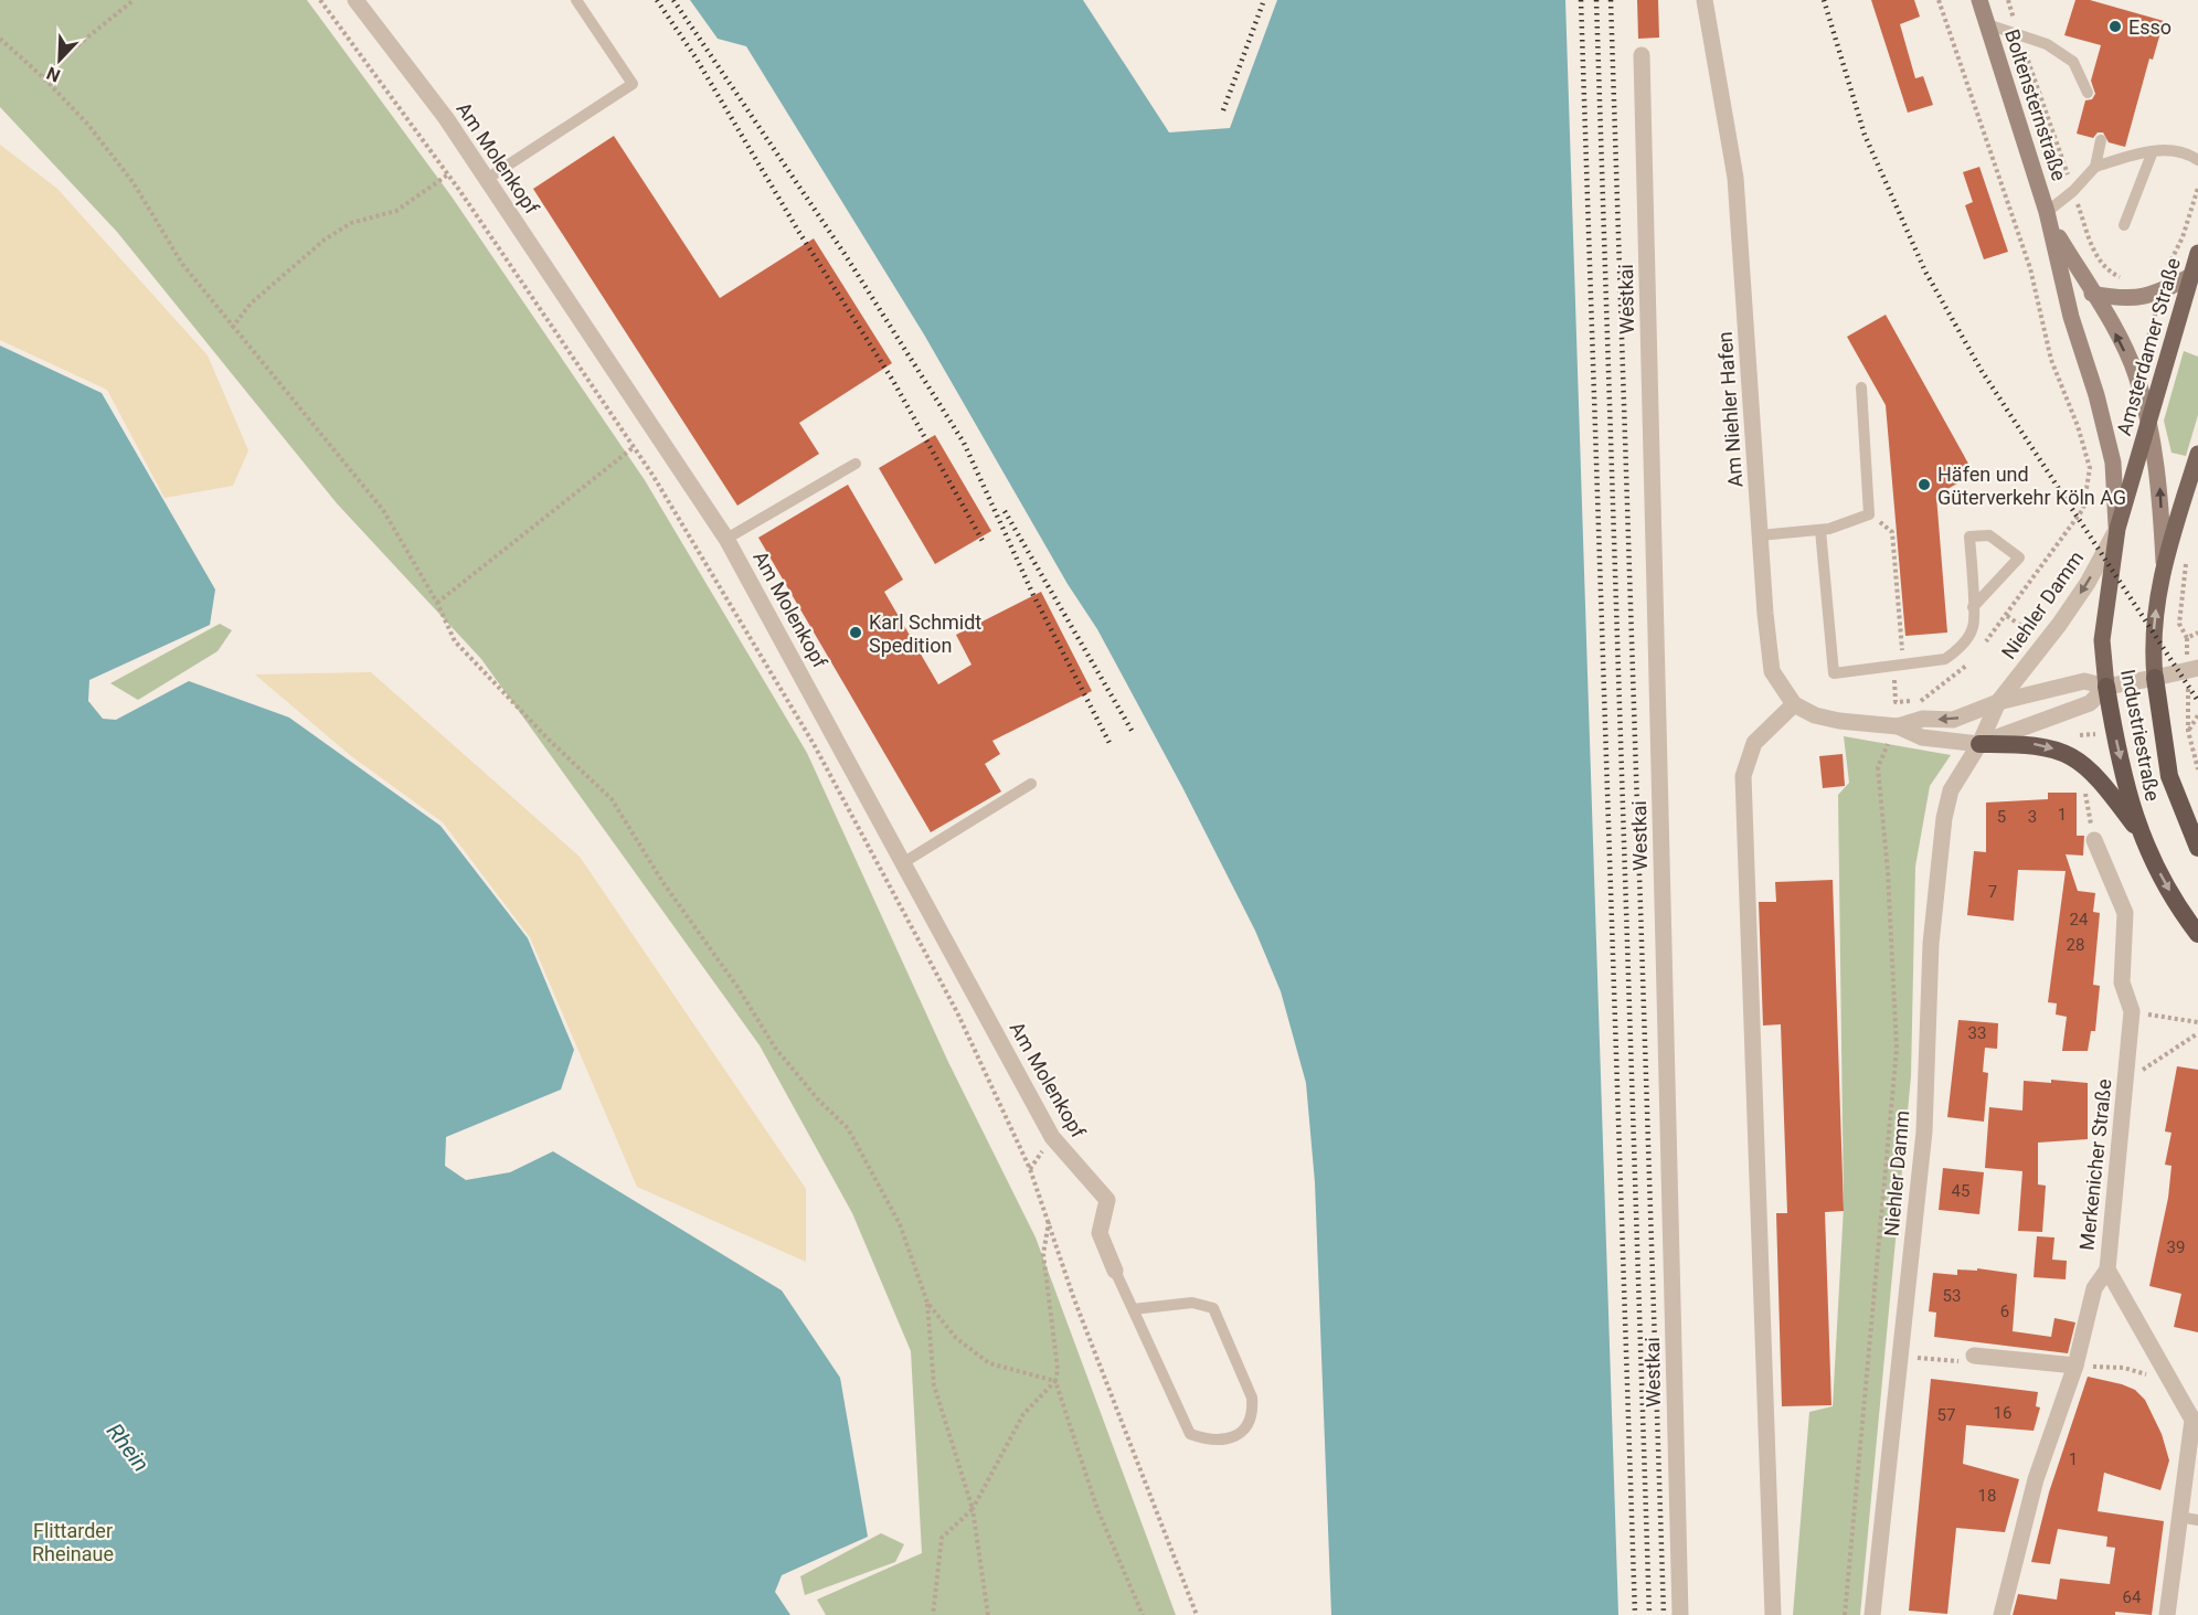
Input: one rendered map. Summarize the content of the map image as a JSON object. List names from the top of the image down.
{
  "streets": {
    "highway": ["Industriestraße"],
    "main road": ["Boltensternstraße", "Amsterdamer Straße"],
    "street": [
      "Am Molenkopf",
      "Westkai",
      "Am Niehler Hafen",
      "Niehler Damm",
      "Merkenicher Straße"
    ]
  },
  "crossings": [
    ["Boltensternstraße", "Amsterdamer Straße"],
    ["Boltensternstraße", "Niehler Damm"],
    ["Boltensternstraße", "Industriestraße"],
    ["Amsterdamer Straße", "Niehler Damm"],
    ["Amsterdamer Straße", "Industriestraße"],
    ["Niehler Damm", "Industriestraße"]
  ],
  "water": ["Rhein"],
  "parks": ["Flittarder Rheinaue"],
  "places": ["Esso", "Häfen und Güterverkehr Köln AG", "Karl Schmidt Spedition"],
  "house_numbers": [
    "1",
    "5",
    "3",
    "7",
    "24",
    "28",
    "33",
    "45",
    "39",
    "53",
    "6",
    "16",
    "57",
    "1",
    "18",
    "64"
  ],
  "north": "bottom left"
}
